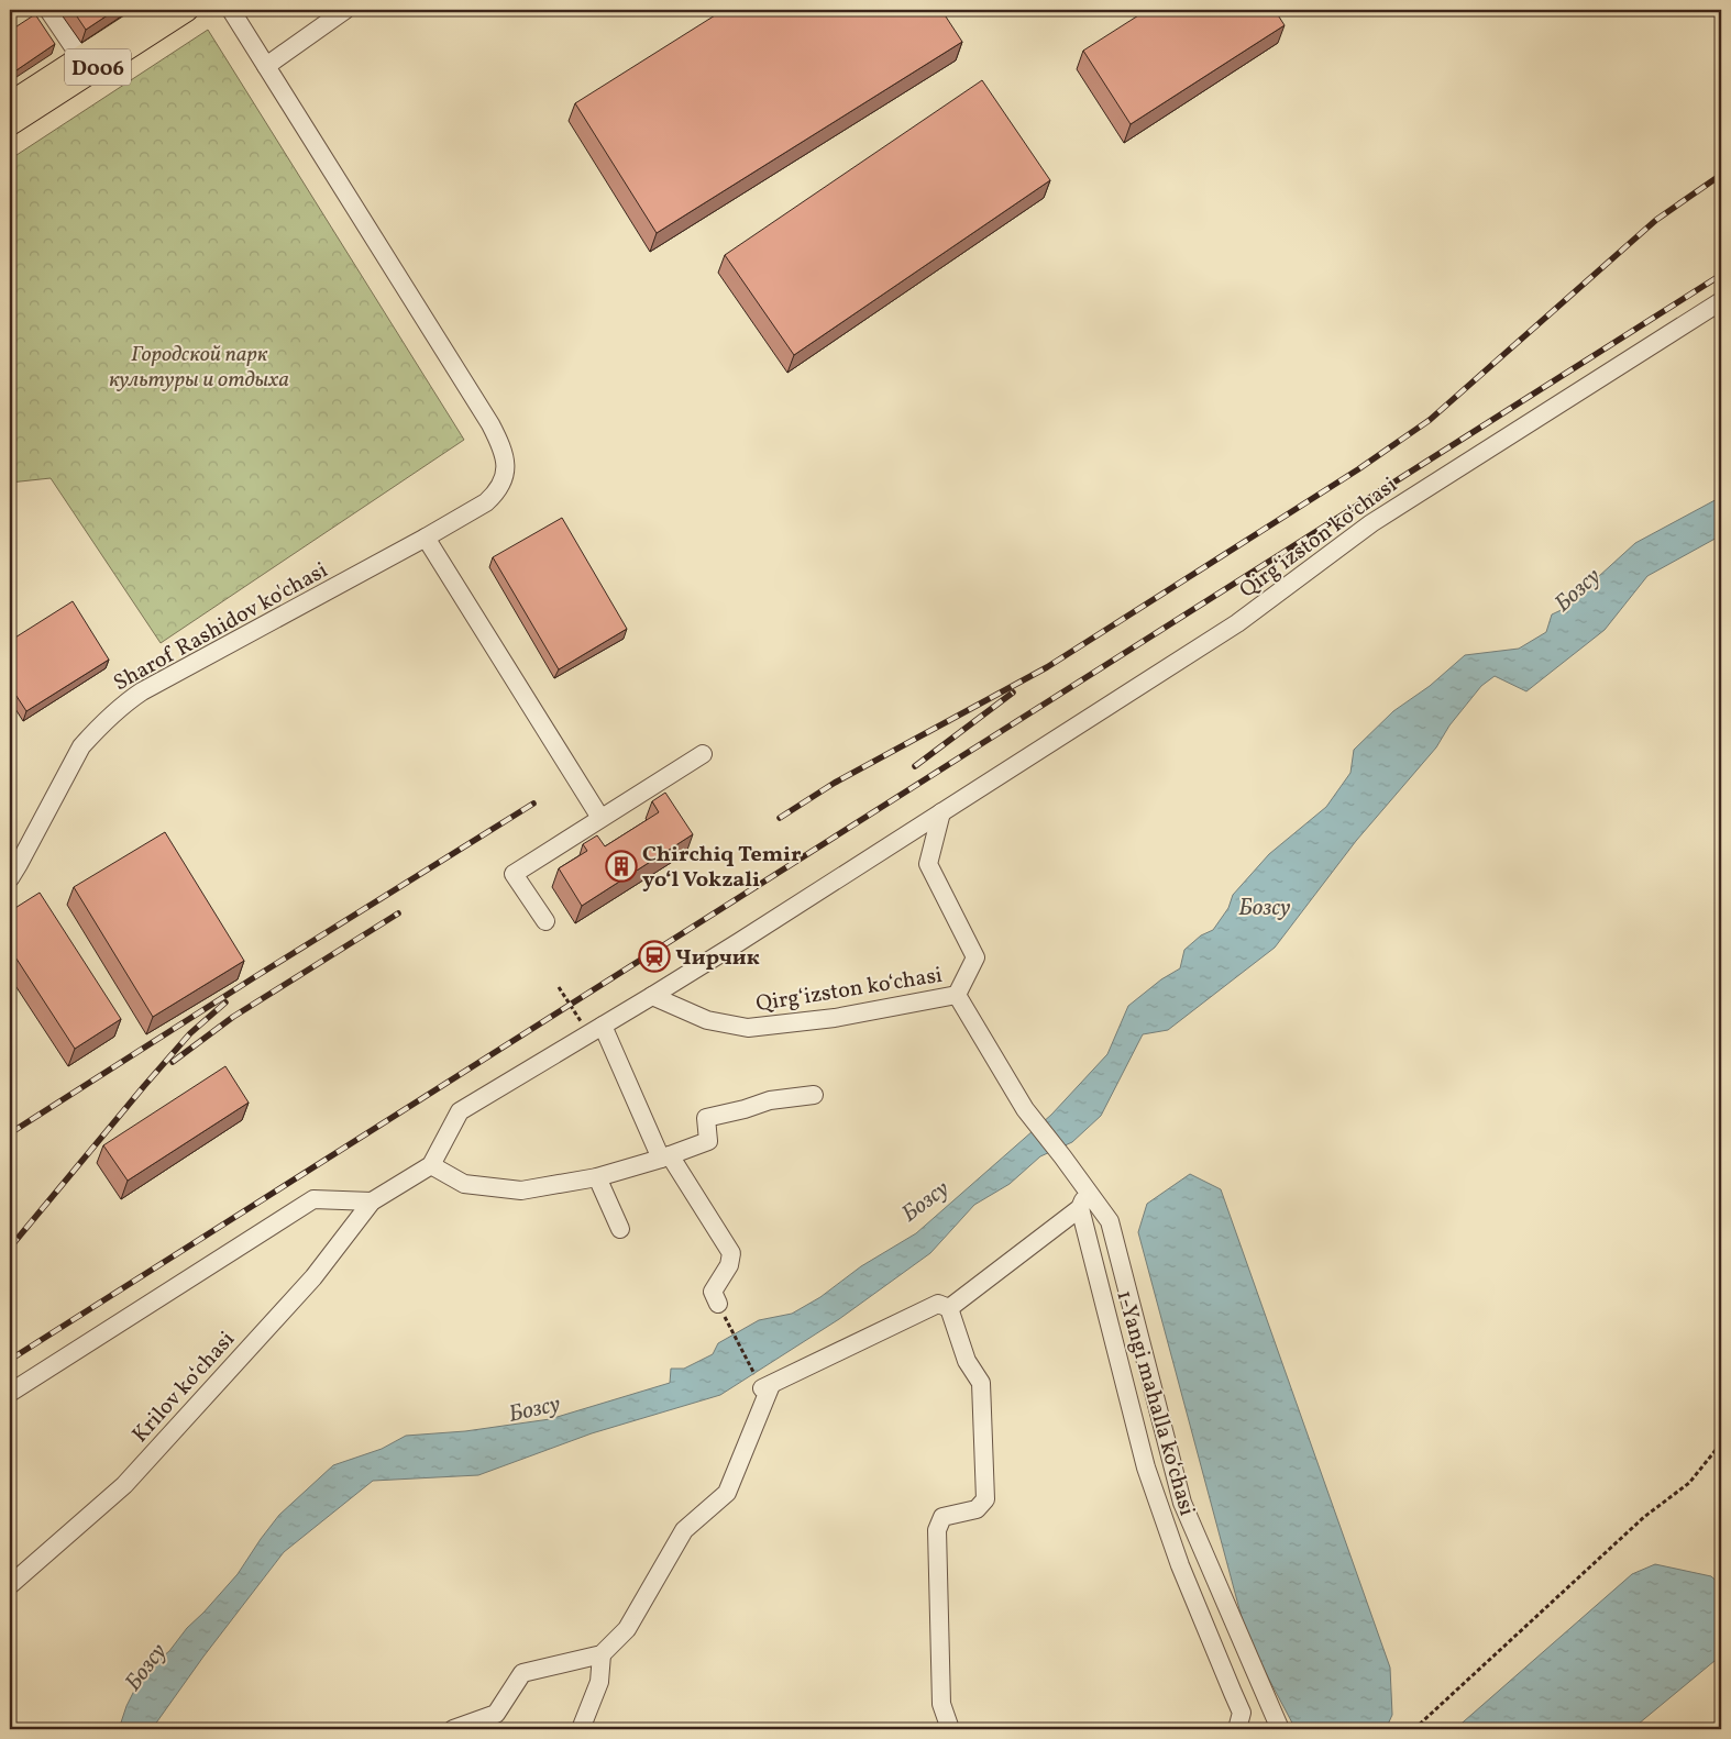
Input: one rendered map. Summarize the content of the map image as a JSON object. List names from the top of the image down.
{
  "streets": {
    "main road": ["D006"],
    "street": [
      "Qirg‘izston ko‘chasi",
      "Sharof Rashidov ko'chasi",
      "Krilov ko‘chasi",
      "1-Yangi mahalla ko‘chasi"
    ]
  },
  "water": ["Бозсу"],
  "parks": ["Городской парк культуры и отдыха"],
  "places": {
    "building": ["Chirchiq Temir yo‘l Vokzali"],
    "station": ["Чирчик"]
  }
}
